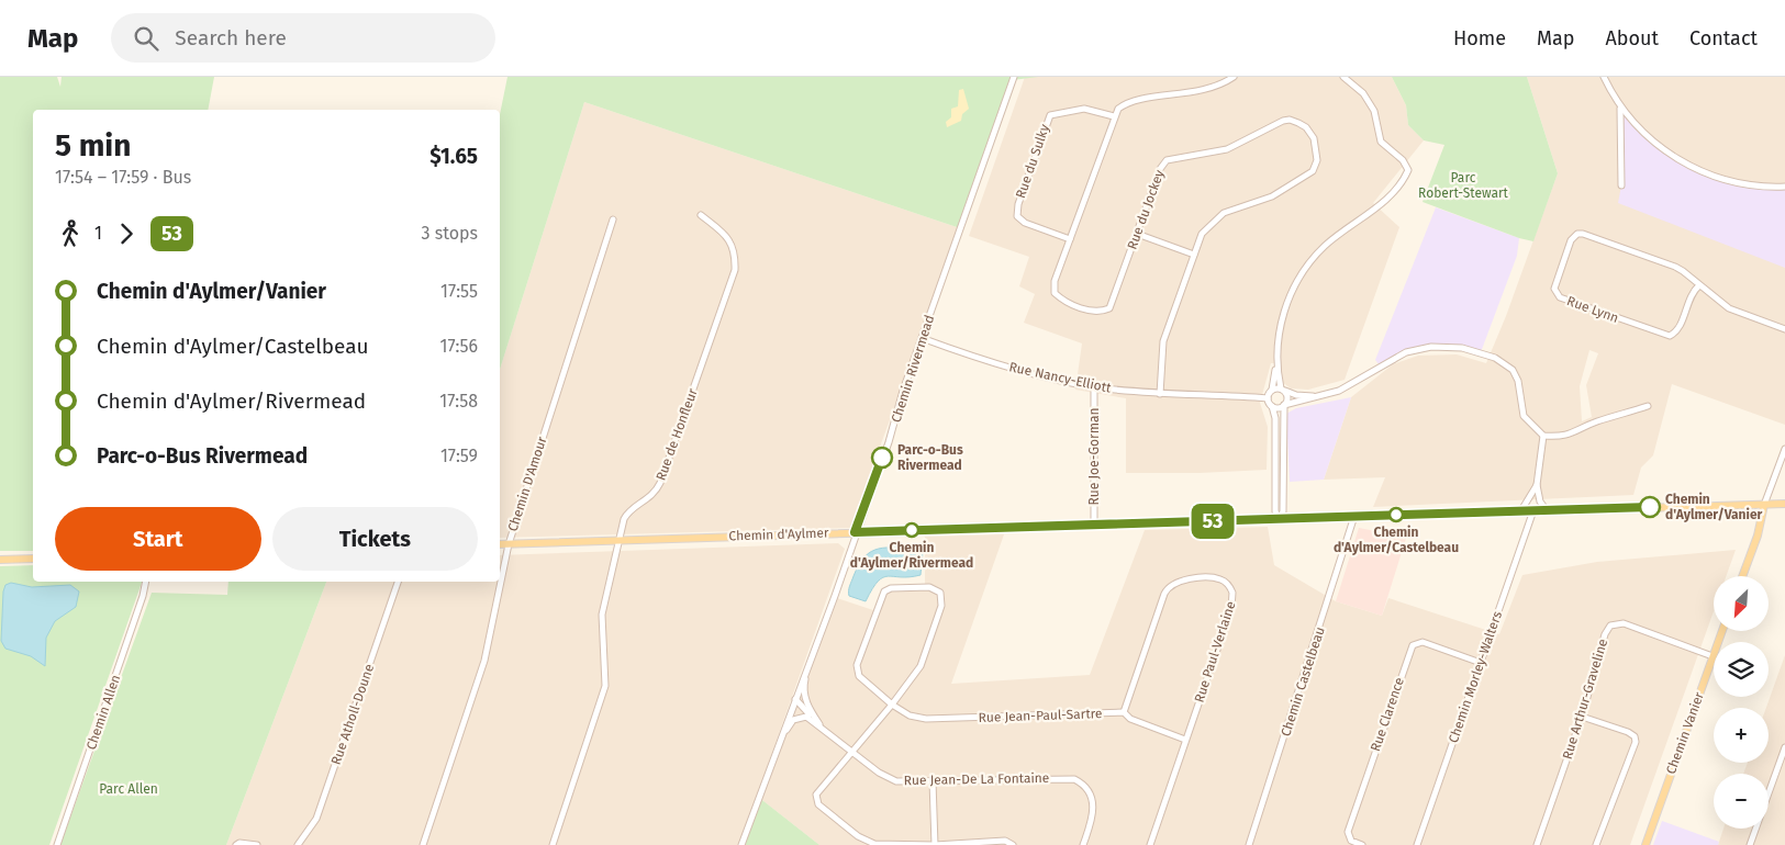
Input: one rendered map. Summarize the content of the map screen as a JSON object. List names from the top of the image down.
{
  "streets": {
    "main road": ["Chemin d'Aylmer", "Chemin Vanier"],
    "street": [
      "Rue du Sulky",
      "Rue du Jockey",
      "Rue Lynn",
      "Chemin Rivermead",
      "Rue Nancy-Elliott",
      "Rue de Honfleur",
      "Rue Joe-Gorman",
      "Chemin D'Amour",
      "Rue Paul-Verlaine",
      "Chemin Morley-Walters",
      "Chemin Castelbeau",
      "Rue Arthur-Graveline",
      "Chemin Allen",
      "Rue Atholl-Doune",
      "Rue Clarence",
      "Rue Jean-Paul-Sartre",
      "Rue Jean-De La Fontaine"
    ]
  },
  "crossings": [
    ["Rue du Sulky", "Rue du Jockey"],
    ["Rue du Jockey", "Rue Nancy-Elliott"],
    ["Chemin Rivermead", "Rue Nancy-Elliott"],
    ["Chemin Rivermead", "Chemin d'Aylmer"],
    ["Chemin Rivermead", "Rue Jean-De La Fontaine"],
    ["Rue Nancy-Elliott", "Rue Joe-Gorman"],
    ["Rue de Honfleur", "Chemin d'Aylmer"],
    ["Rue Joe-Gorman", "Chemin d'Aylmer"],
    ["Chemin D'Amour", "Chemin d'Aylmer"],
    ["Chemin d'Aylmer", "Chemin Morley-Walters"],
    ["Chemin d'Aylmer", "Chemin Castelbeau"],
    ["Rue Paul-Verlaine", "Rue Jean-Paul-Sartre"],
    ["Chemin Morley-Walters", "Rue Clarence"],
    ["Rue Arthur-Graveline", "Chemin Vanier"]
  ],
  "parks": ["Parc Robert-Stewart", "Parc Allen"],
  "places": [
    "Parc-o-Bus Rivermead",
    "Chemin d'Aylmer/Vanier",
    "Chemin d'Aylmer/Castelbeau",
    "Chemin d'Aylmer/Rivermead"
  ],
  "lines": ["bus line 53"],
  "north": "bottom left",
  "page": {
    "header": "Map",
    "search": "Search here",
    "nav": [
      "Home",
      "Map",
      "About",
      "Contact"
    ],
    "on_map": "53",
    "heading": ["5 min", "17:54 – 17:59 · Bus", "$1.65"],
    "legs": ["1", "53", "3 stops"],
    "list": [
      {
        "name": "Chemin d'Aylmer/Vanier",
        "value": "17:55"
      },
      {
        "name": "Chemin d'Aylmer/Castelbeau",
        "value": "17:56"
      },
      {
        "name": "Chemin d'Aylmer/Rivermead",
        "value": "17:58"
      },
      {
        "name": "Parc-o-Bus Rivermead",
        "value": "17:59"
      }
    ],
    "buttons": ["Start", "Tickets"],
    "map_buttons": ["+", "−"]
  }
}
